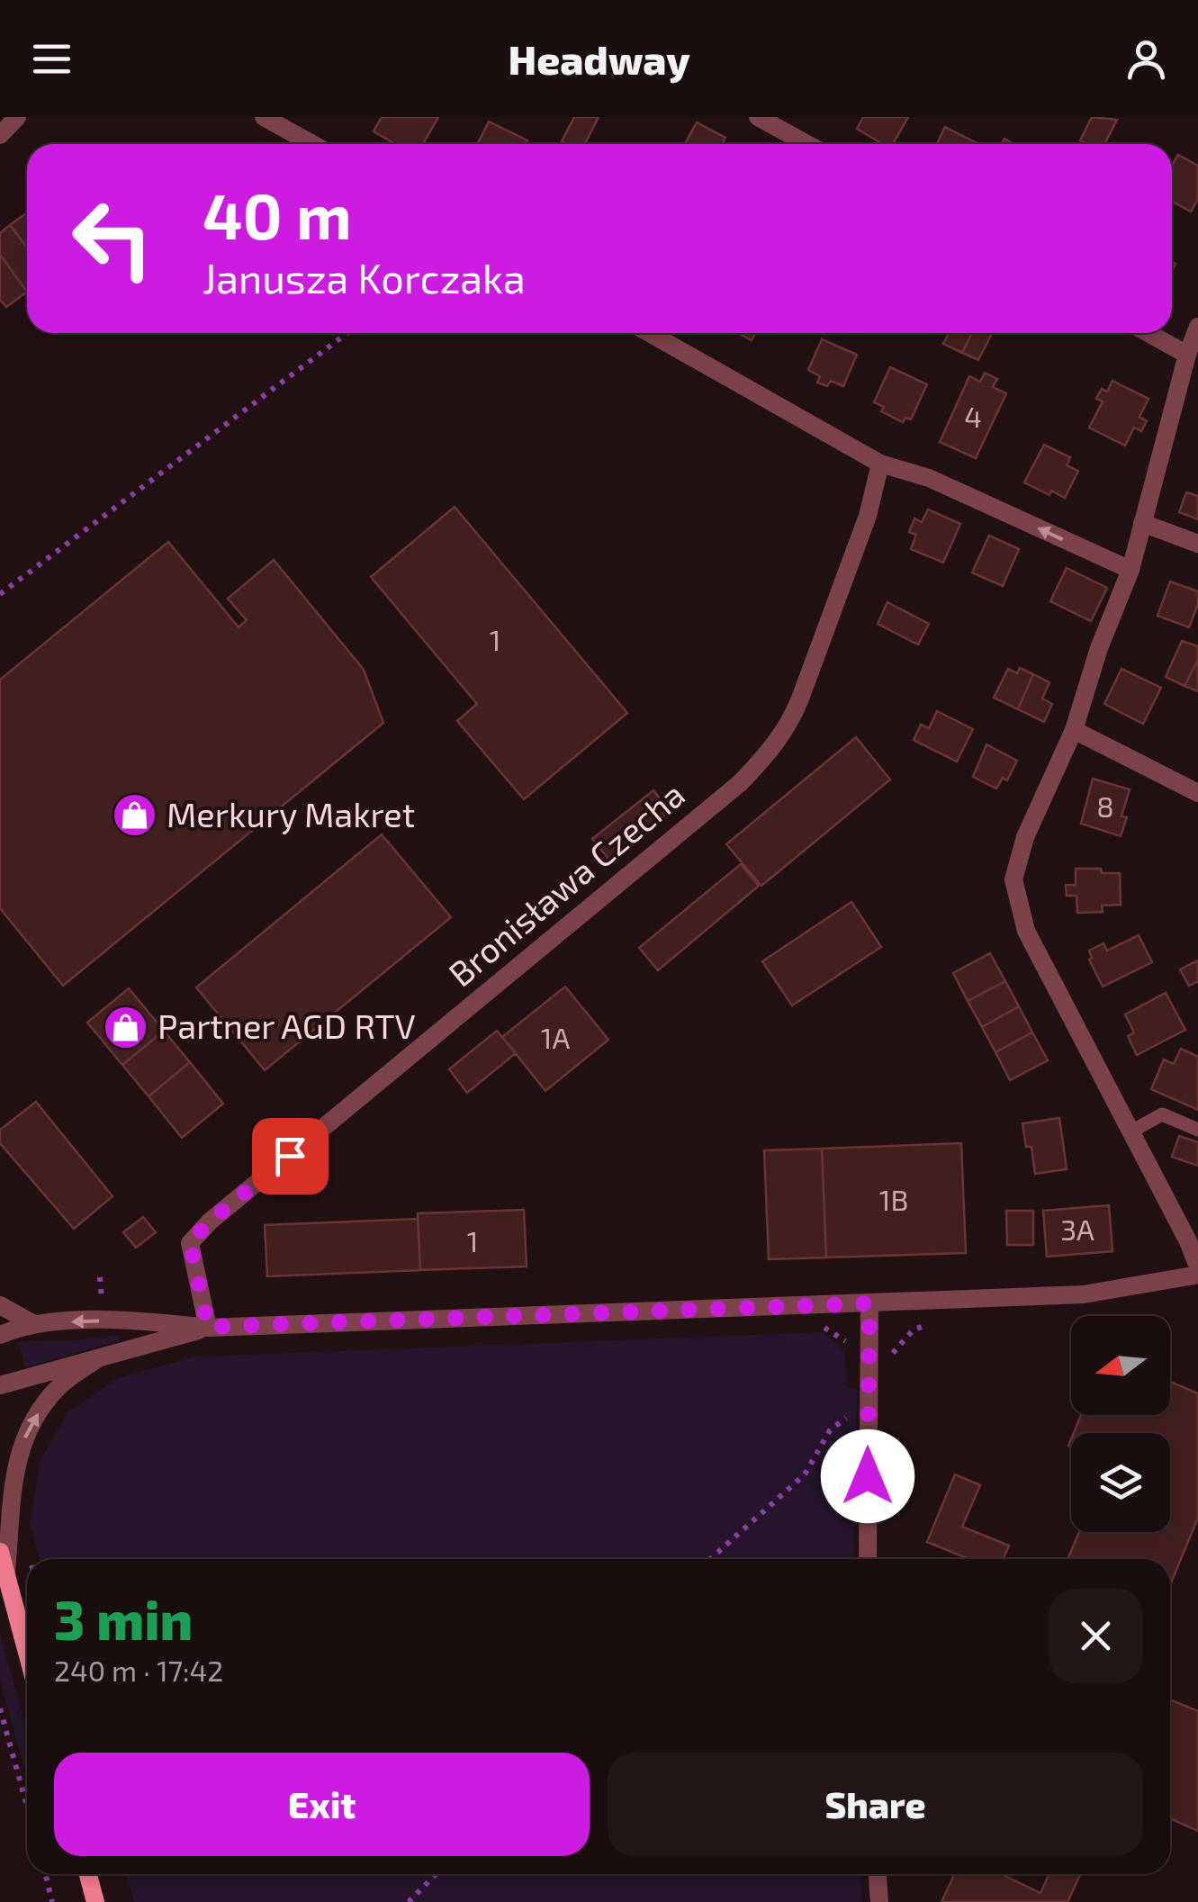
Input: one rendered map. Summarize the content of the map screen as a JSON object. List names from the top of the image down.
{
  "streets": {
    "street": ["Bronisława Czecha"]
  },
  "places": {
    "shop": ["Merkury Makret", "Partner AGD RTV"]
  },
  "house_numbers": [
    "4",
    "1",
    "8",
    "1A",
    "1B",
    "3A",
    "1"
  ],
  "north": "left",
  "page": {
    "header": "Headway",
    "turn": ["40 m", "Janusza Korczaka"],
    "heading": ["3 min", "240 m · 17:42"],
    "buttons": ["Exit", "Share"]
  }
}
